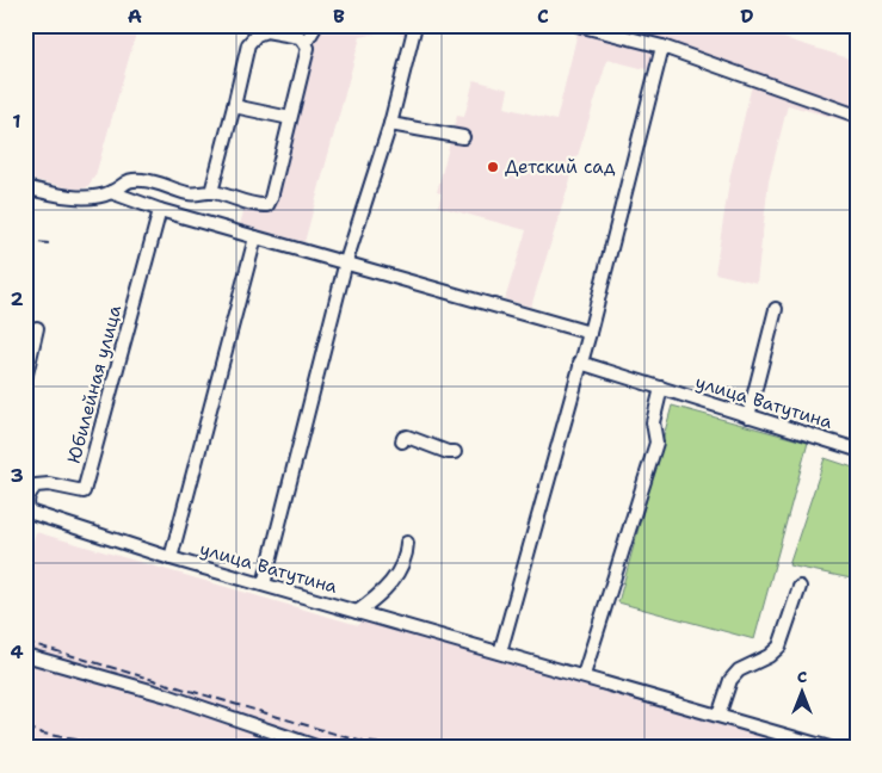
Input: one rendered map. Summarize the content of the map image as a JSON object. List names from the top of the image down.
{
  "streets": {
    "street": ["Юбилейная улица", "улица Ватутина"]
  },
  "crossings": [
    ["Юбилейная улица", "улица Ватутина"]
  ],
  "places": ["Детский сад"],
  "north": "top",
  "grid": {
    "columns": [
      "A",
      "B",
      "C",
      "D"
    ],
    "rows": [
      "1",
      "2",
      "3",
      "4"
    ]
  }
}
